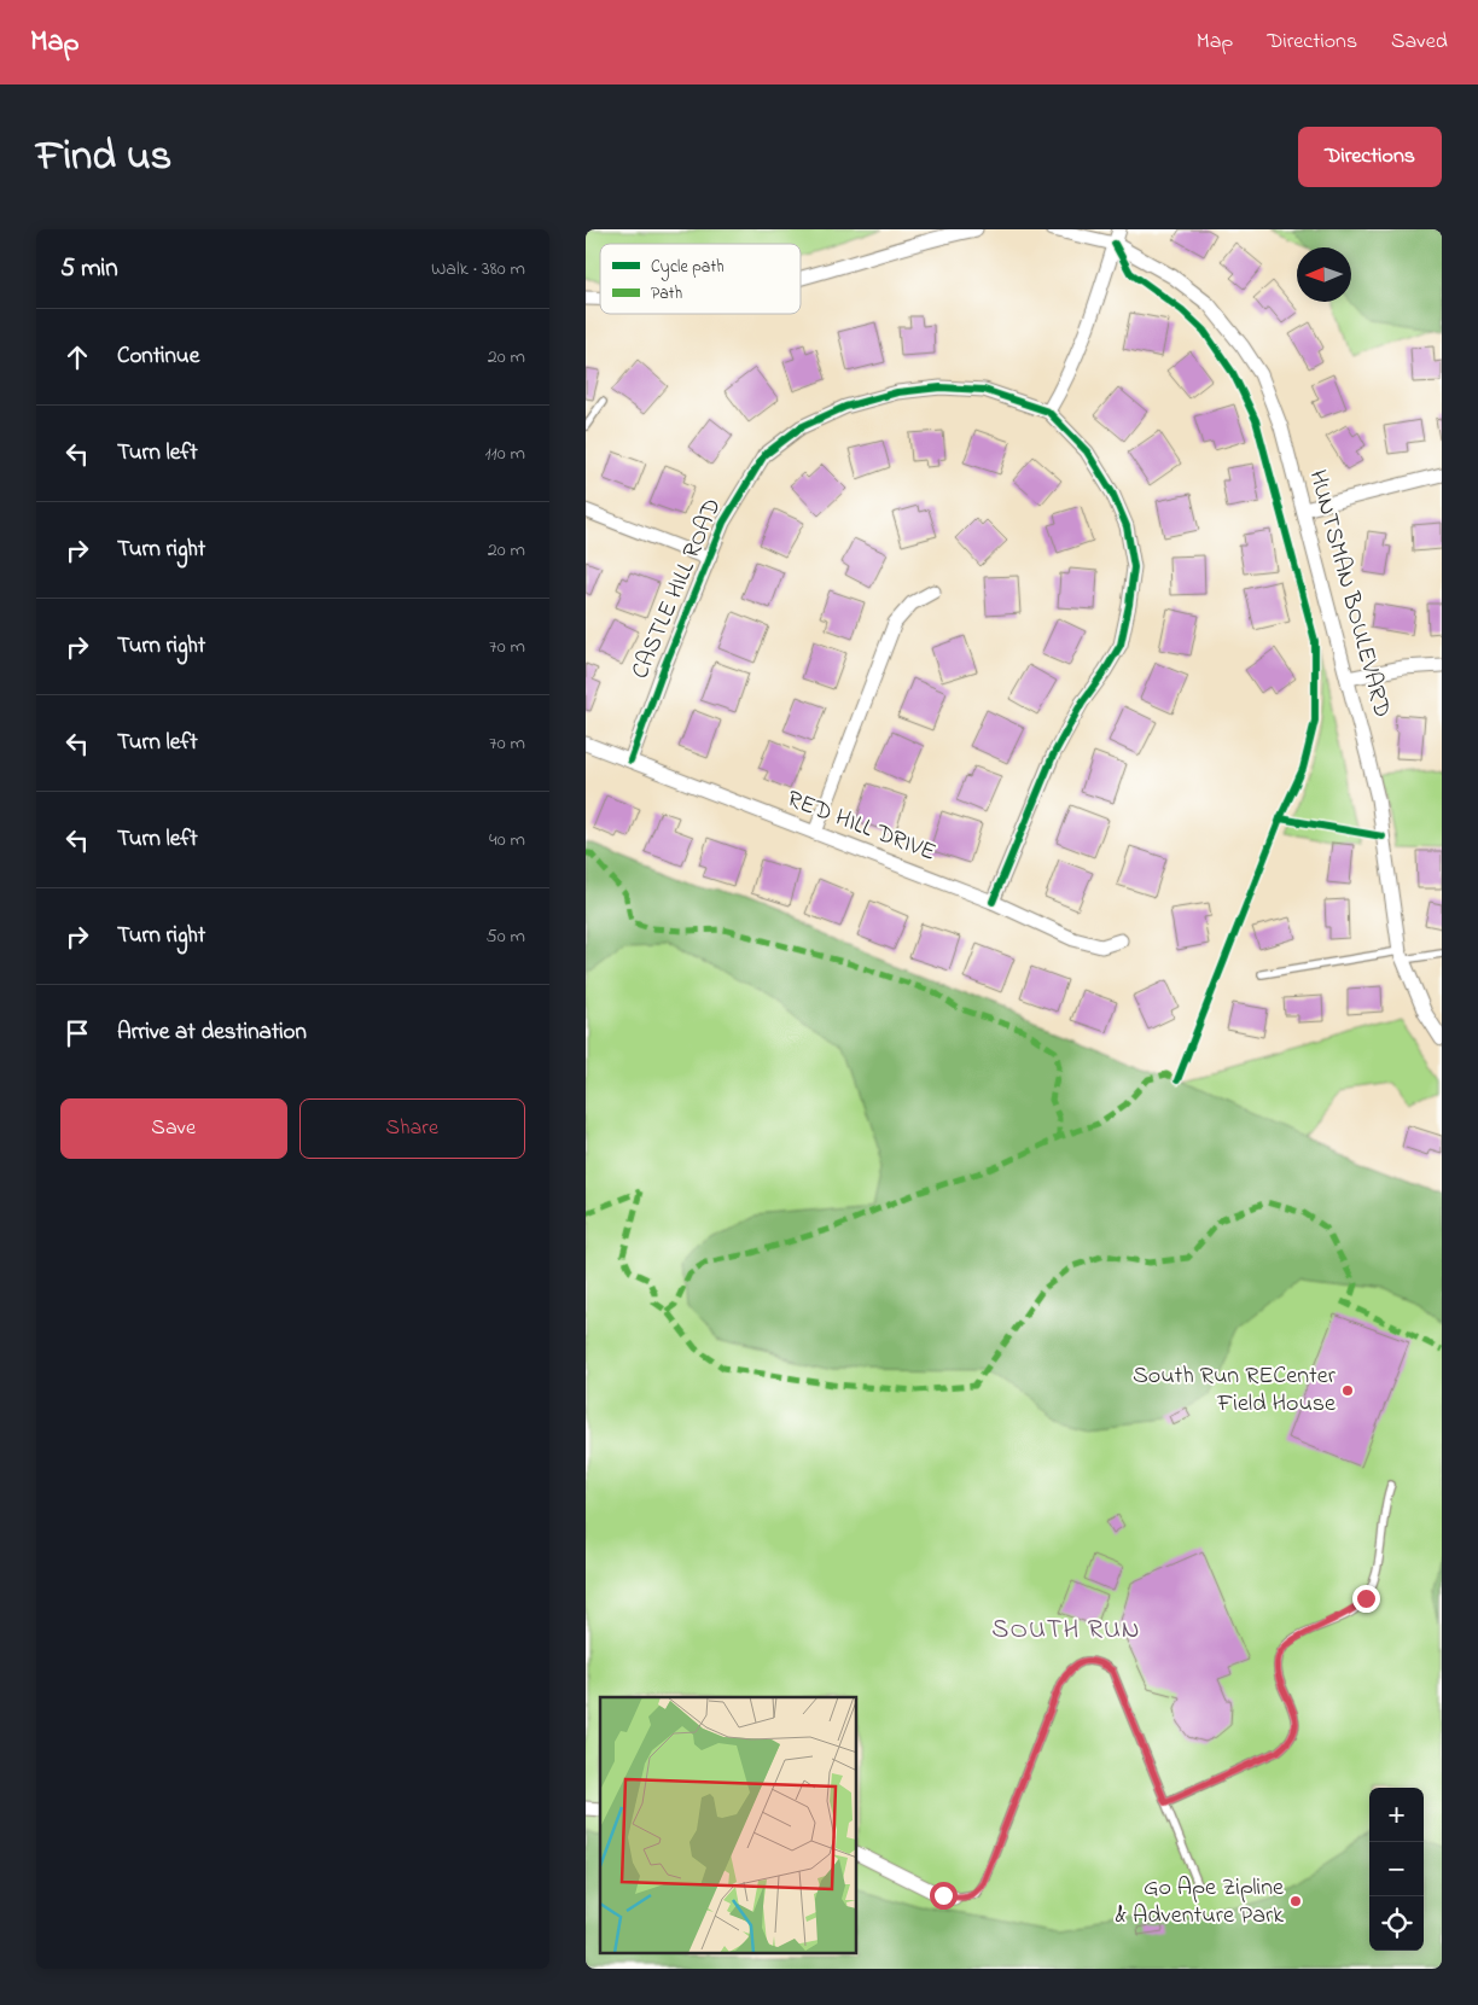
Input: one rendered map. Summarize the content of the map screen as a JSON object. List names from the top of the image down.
{
  "streets": {
    "street": ["CASTLE HILL ROAD", "HUNTSMAN BOULEVARD", "RED HILL DRIVE"]
  },
  "crossings": [
    ["CASTLE HILL ROAD", "RED HILL DRIVE"]
  ],
  "districts": ["SOUTH RUN"],
  "places": ["South Run RECenter Field House", "Go Ape Zipline & Adventure Park"],
  "legend": ["Cycle path", "Path"],
  "north": "left",
  "page": {
    "header": "Map",
    "nav": ["Map", "Directions", "Saved"],
    "title": "Find us",
    "buttons": [
      "Directions",
      ["Save", "Share"]
    ],
    "heading": ["5 min", "Walk · 380 m"],
    "list": [
      ["Continue", "20 m"],
      ["Turn left", "110 m"],
      ["Turn right", "20 m"],
      ["Turn right", "70 m"],
      ["Turn left", "70 m"],
      ["Turn left", "40 m"],
      ["Turn right", "50 m"],
      "Arrive at destination"
    ],
    "map_buttons": ["+", "−"]
  }
}
